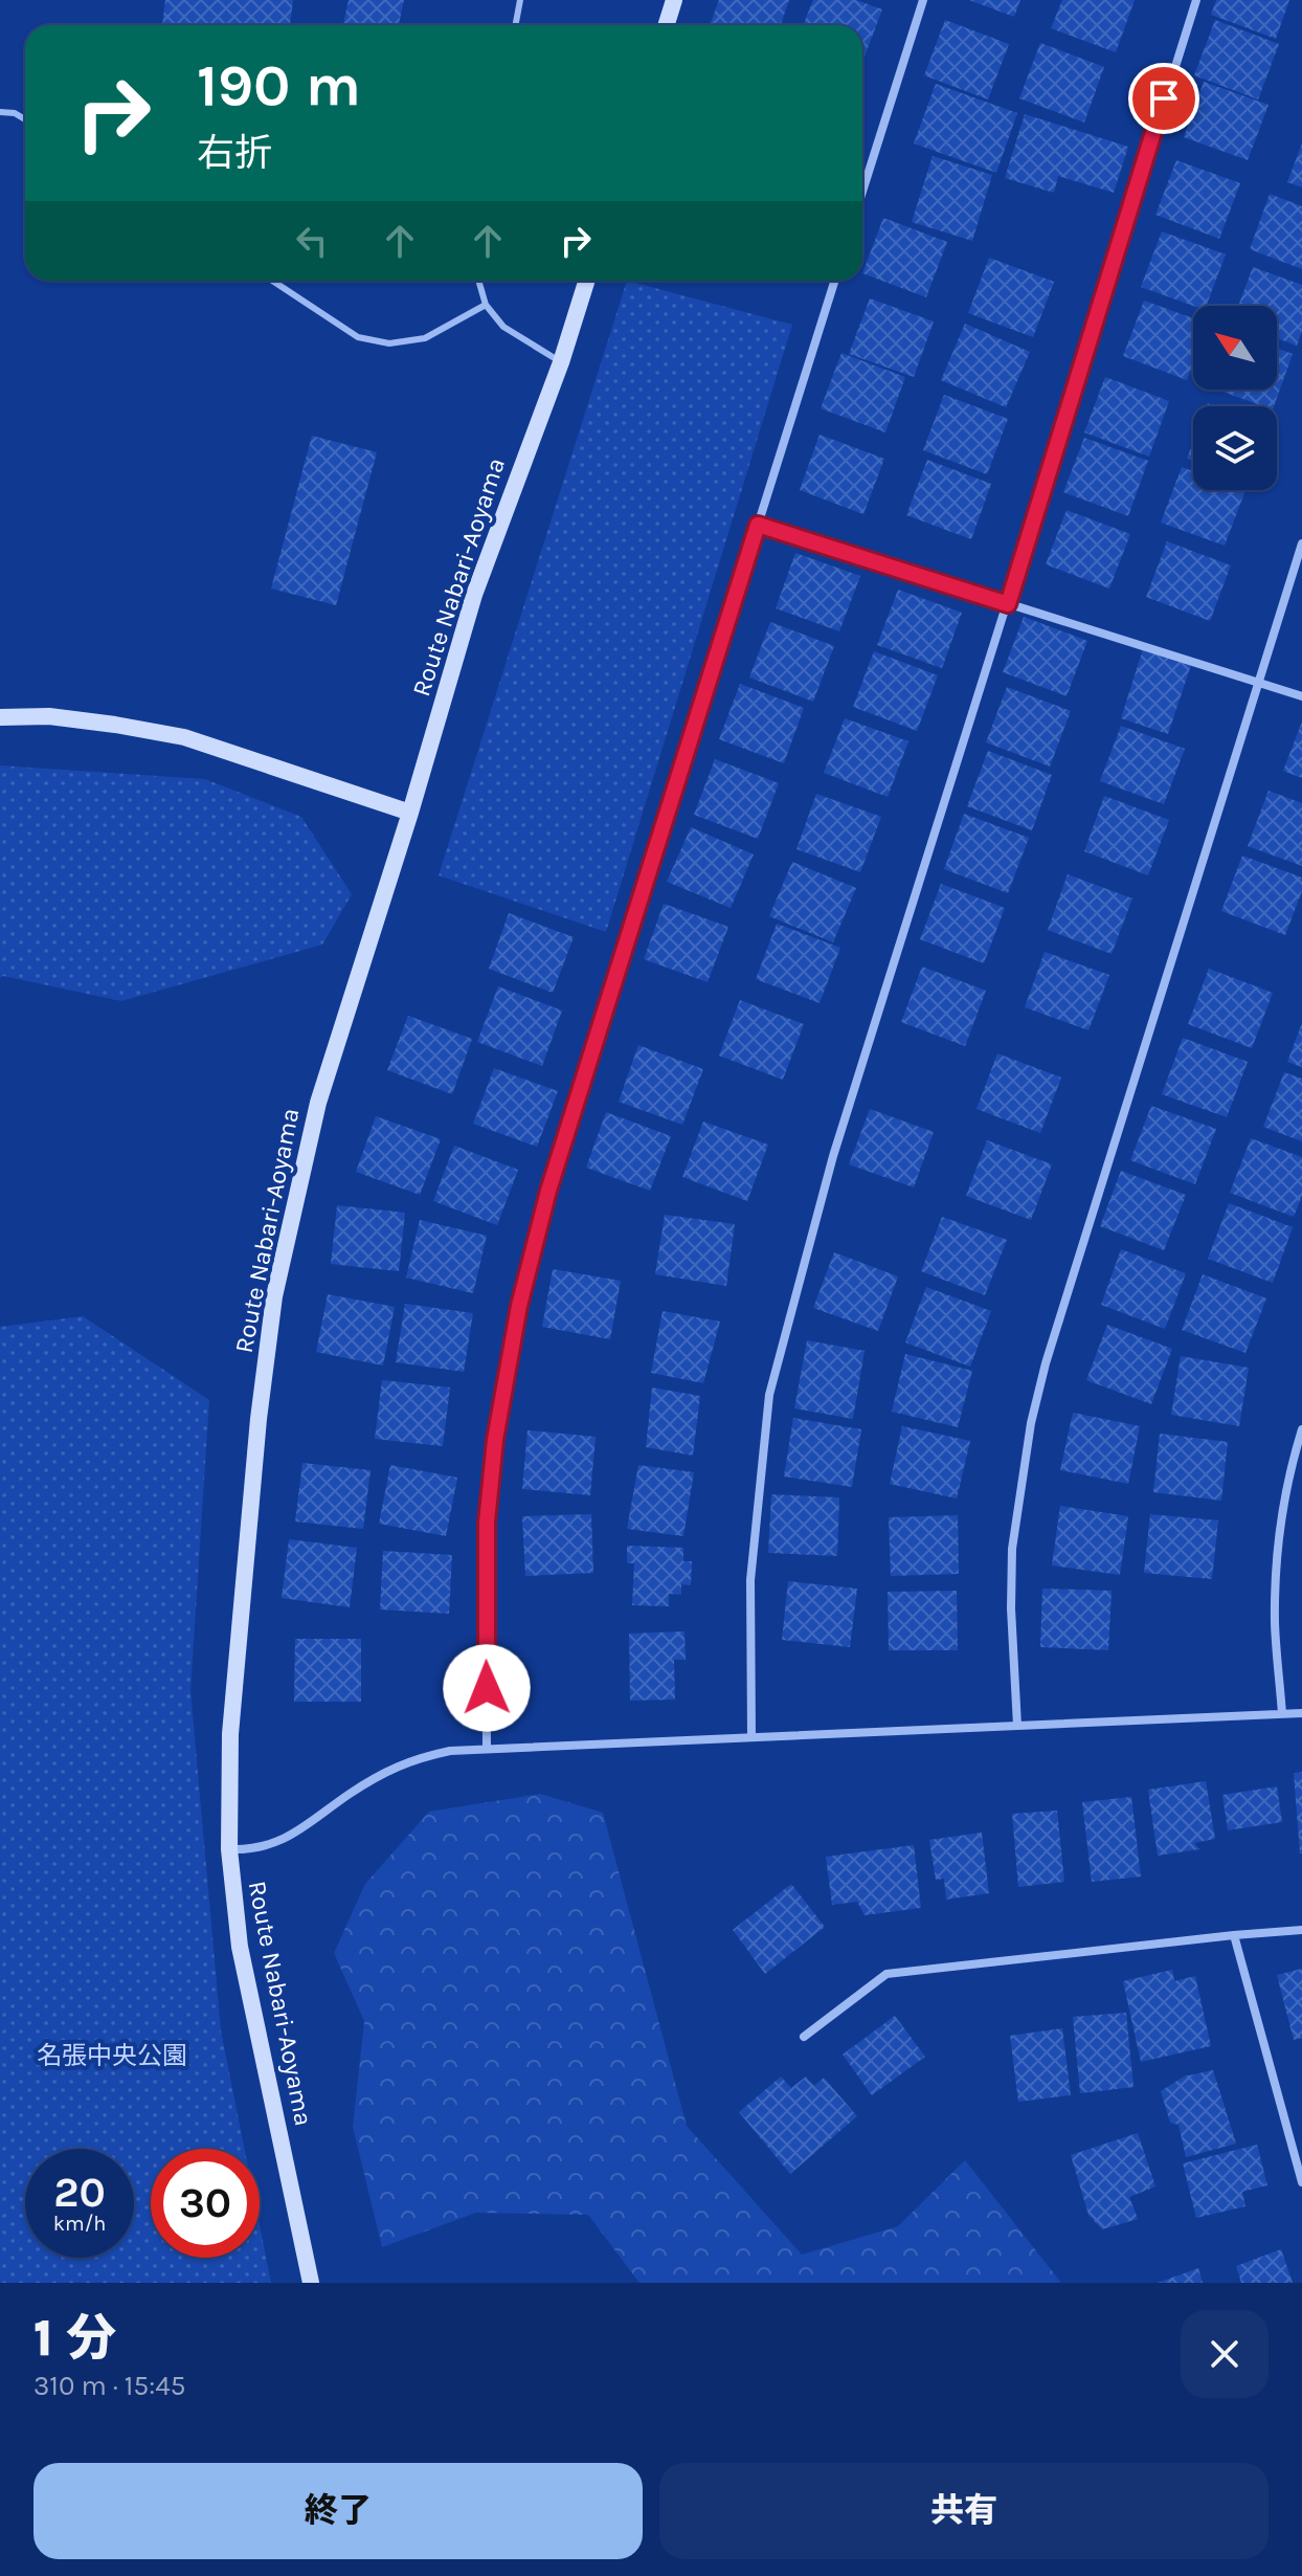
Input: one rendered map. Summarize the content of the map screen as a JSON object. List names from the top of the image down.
{
  "streets": {
    "main road": ["Route Nabari-Aoyama"]
  },
  "parks": ["名張中央公園"],
  "north": "top left",
  "page": {
    "turn": ["190 m", "右折"],
    "speed": "20 km/h",
    "limit": "30",
    "heading": ["1 分", "310 m · 15:45"],
    "buttons": ["終了", "共有"]
  }
}
